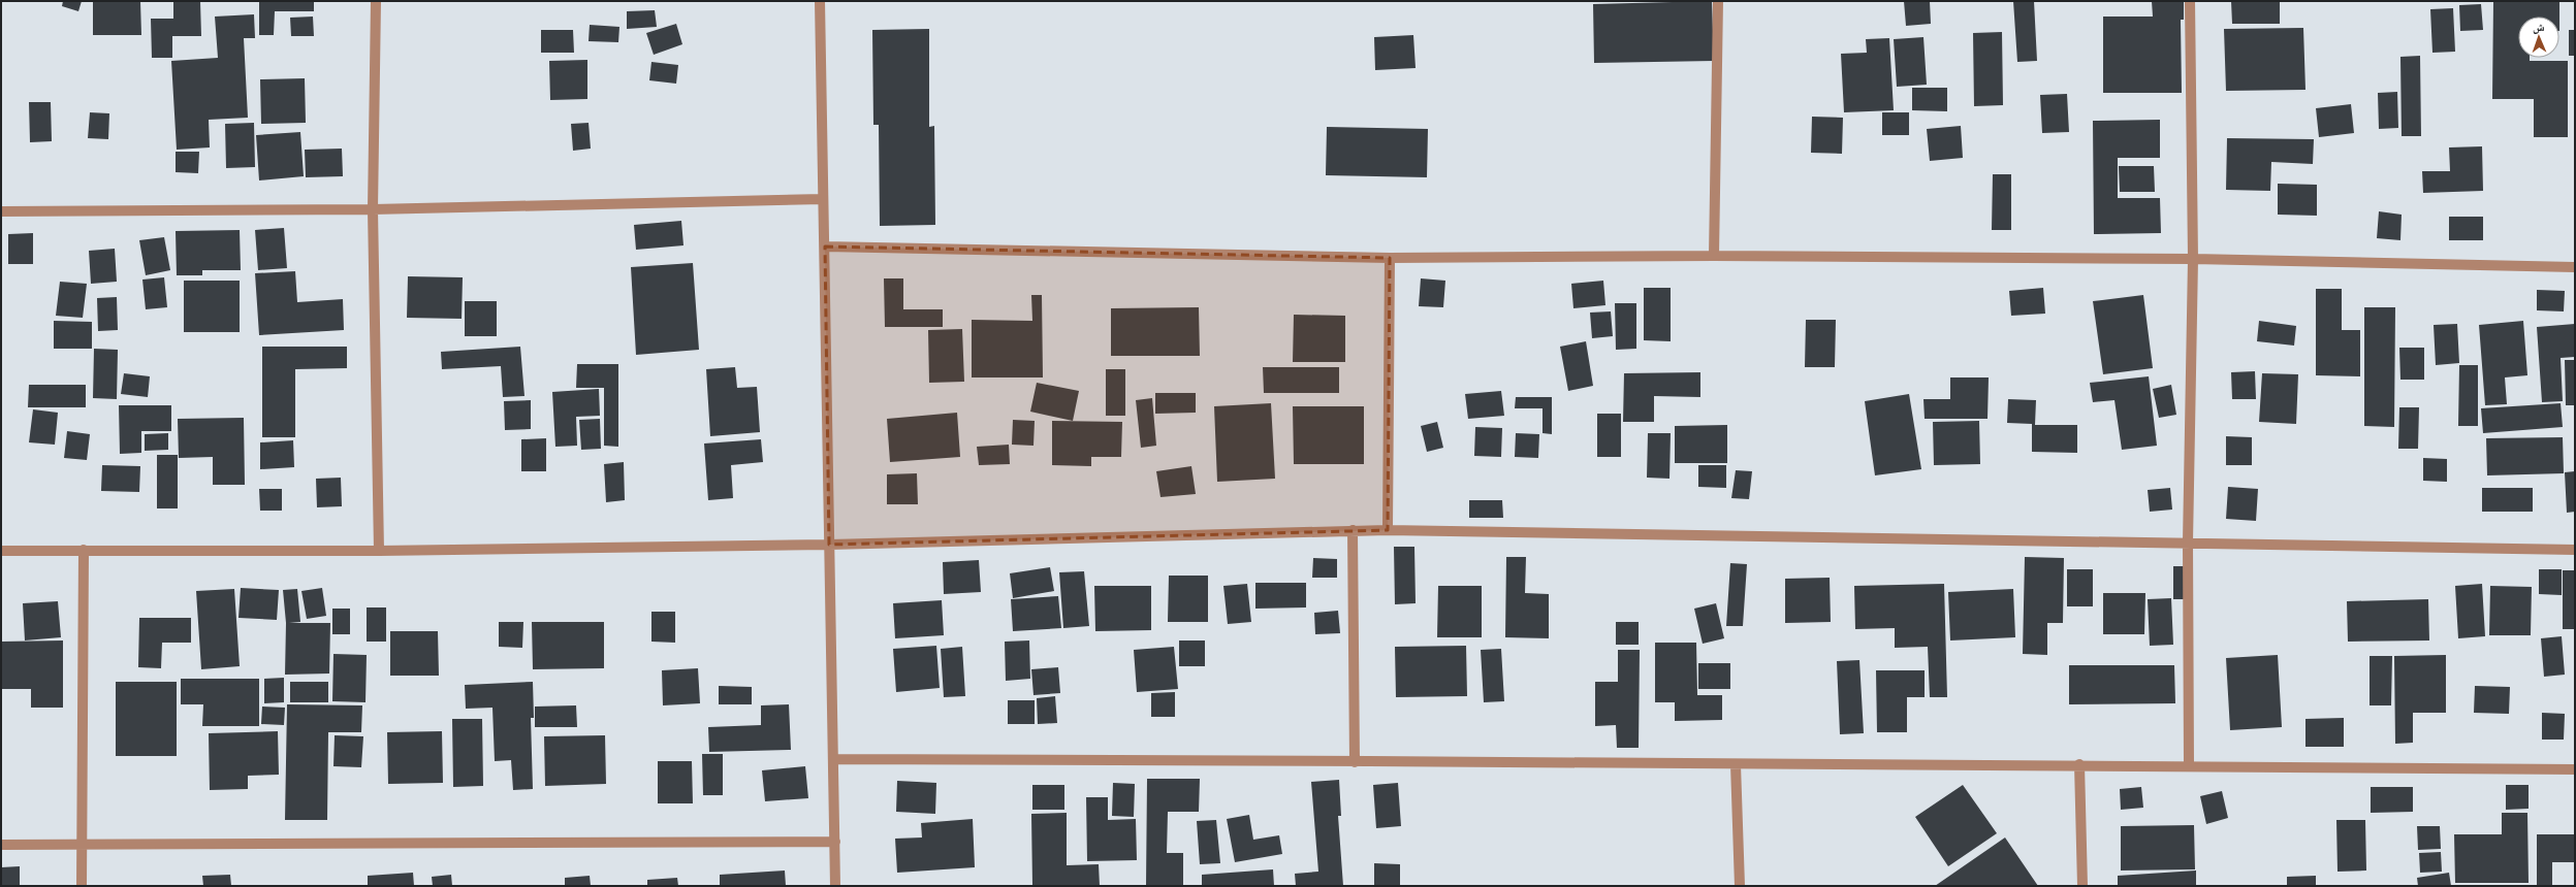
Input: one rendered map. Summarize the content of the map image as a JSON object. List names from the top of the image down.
{
  "north": "top"
}
